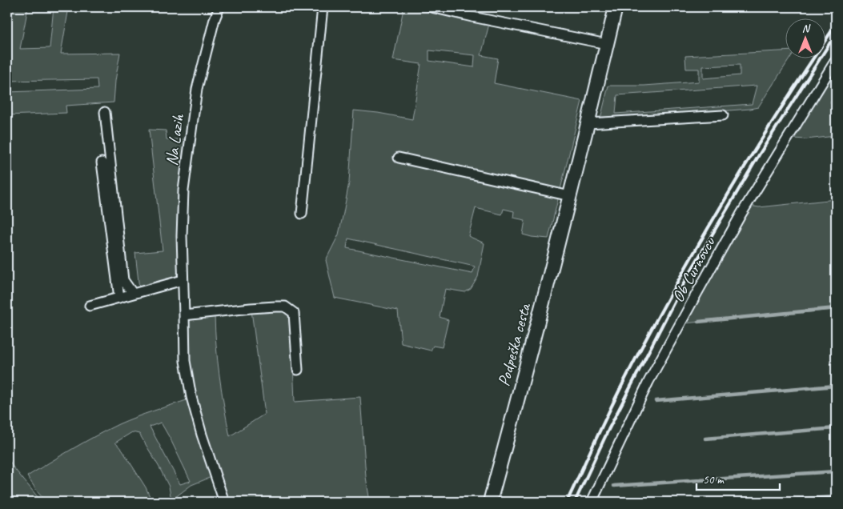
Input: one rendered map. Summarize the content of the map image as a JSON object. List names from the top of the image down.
{
  "streets": {
    "main road": ["Podpeška cesta"],
    "street": ["Na Lazih", "Ob Curnovcu"]
  },
  "scale_bar": "50 m",
  "north": "top"
}
